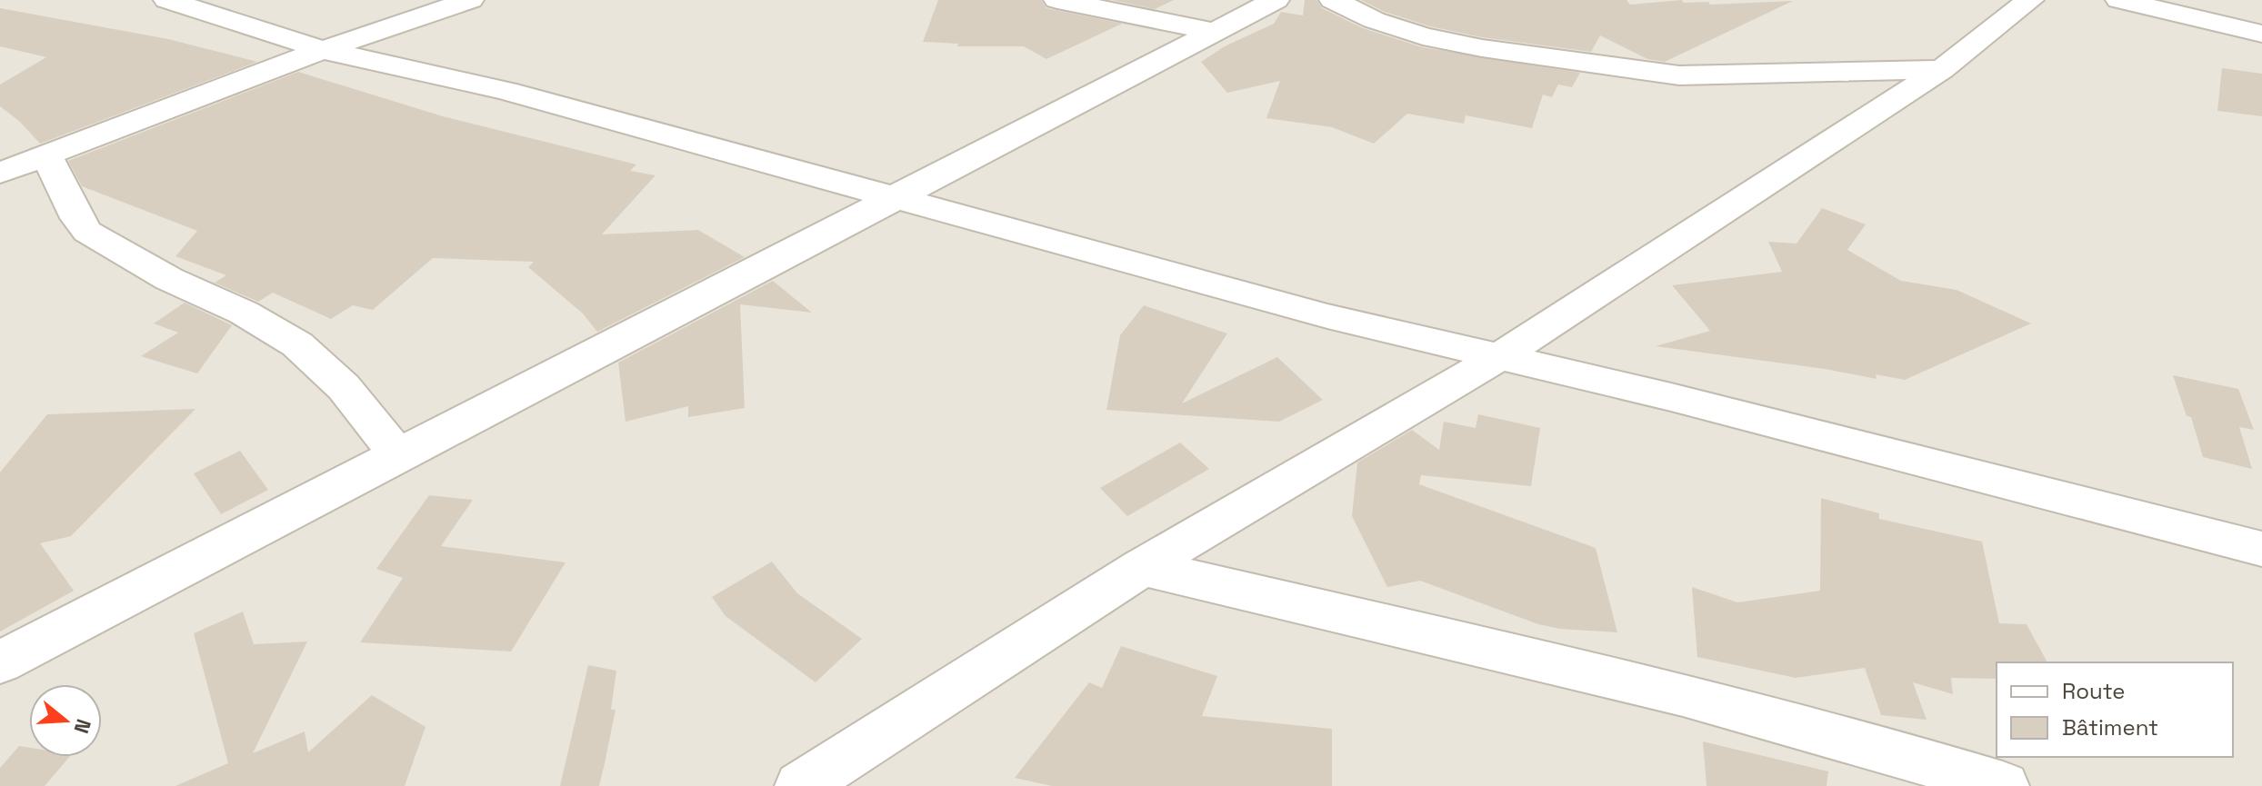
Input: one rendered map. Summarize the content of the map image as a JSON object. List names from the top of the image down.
{
  "legend": ["Route", "Bâtiment"],
  "north": "right"
}
